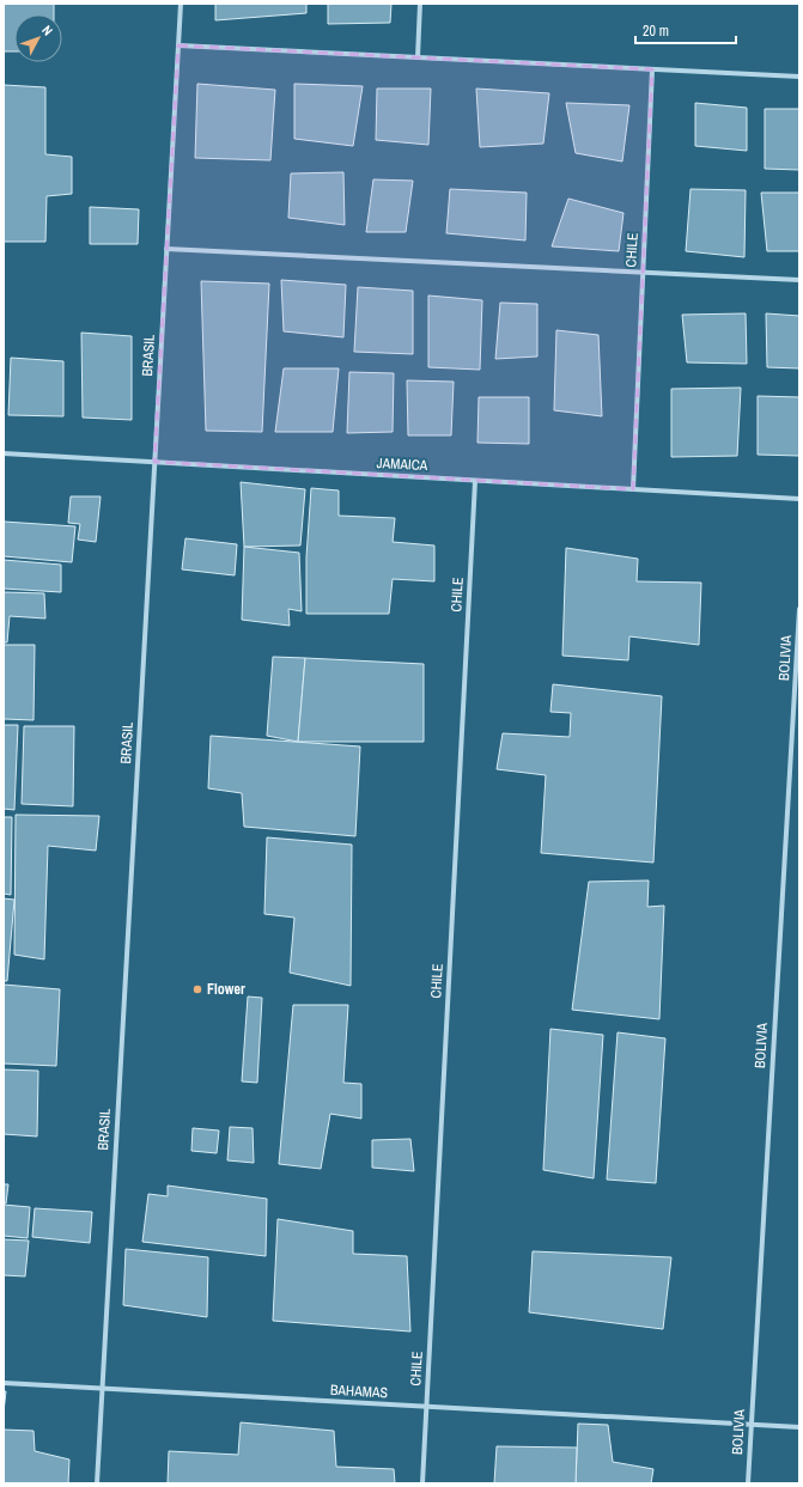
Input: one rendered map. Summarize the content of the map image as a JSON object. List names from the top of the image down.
{
  "streets": {
    "street": [
      "CHILE",
      "BRASIL",
      "JAMAICA",
      "BOLIVIA",
      "BAHAMAS"
    ]
  },
  "crossings": [
    ["CHILE", "JAMAICA"],
    ["CHILE", "BAHAMAS"],
    ["BRASIL", "JAMAICA"],
    ["BRASIL", "BAHAMAS"],
    ["BOLIVIA", "BAHAMAS"]
  ],
  "places": ["Flower"],
  "scale_bar": "20 m",
  "north": "top right"
}
